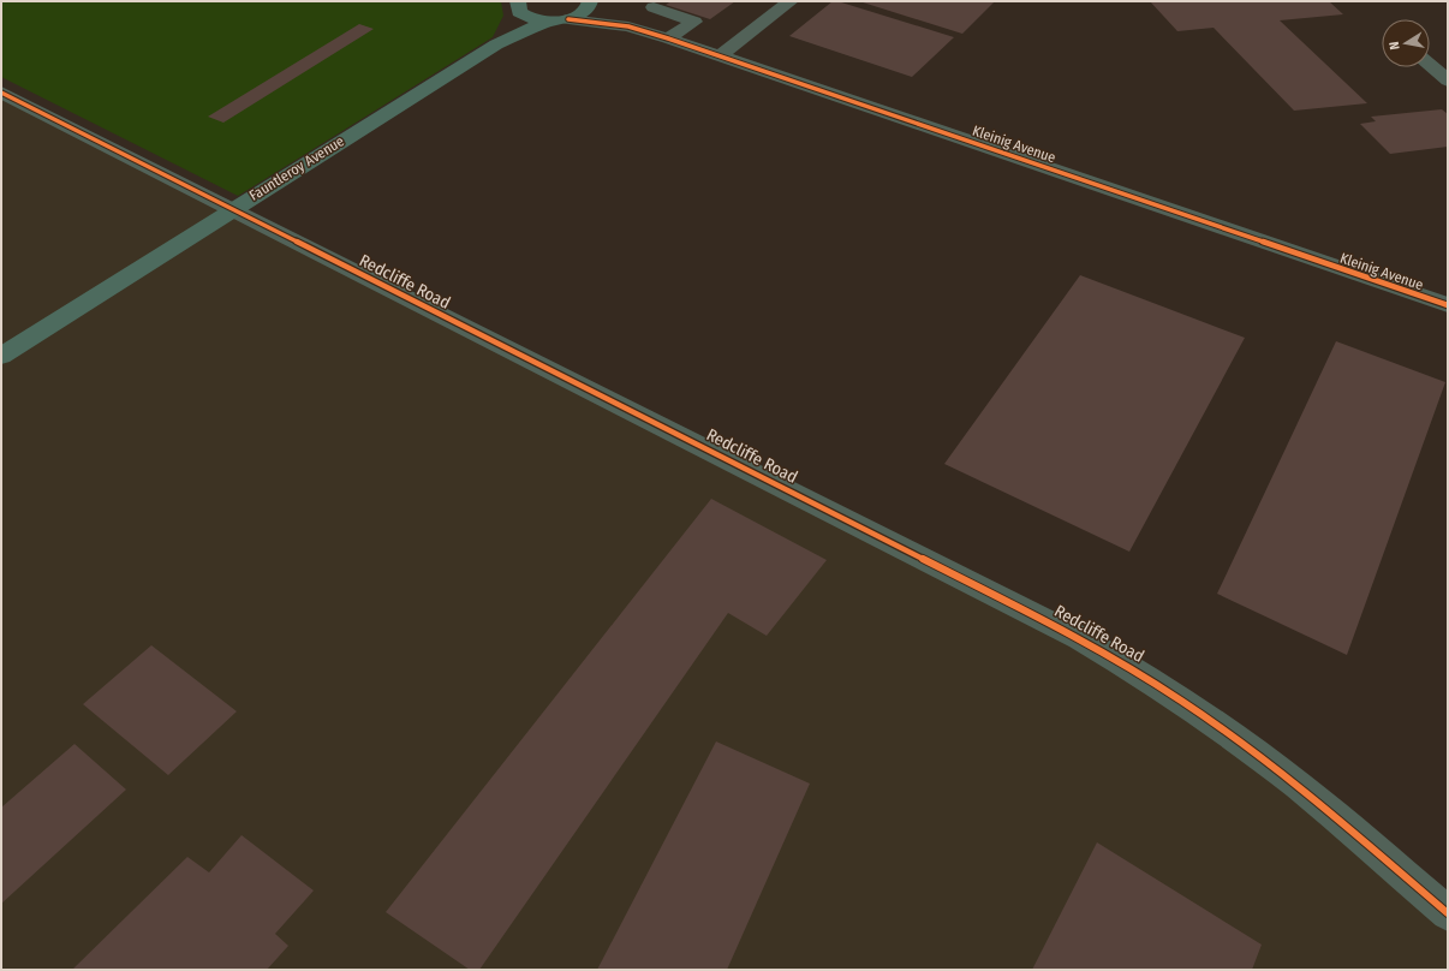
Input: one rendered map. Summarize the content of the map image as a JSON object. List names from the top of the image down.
{
  "streets": {
    "main road": ["Fauntleroy Avenue"],
    "street": ["Kleinig Avenue", "Redcliffe Road"]
  },
  "crossings": [
    ["Fauntleroy Avenue", "Redcliffe Road"]
  ],
  "north": "left"
}
